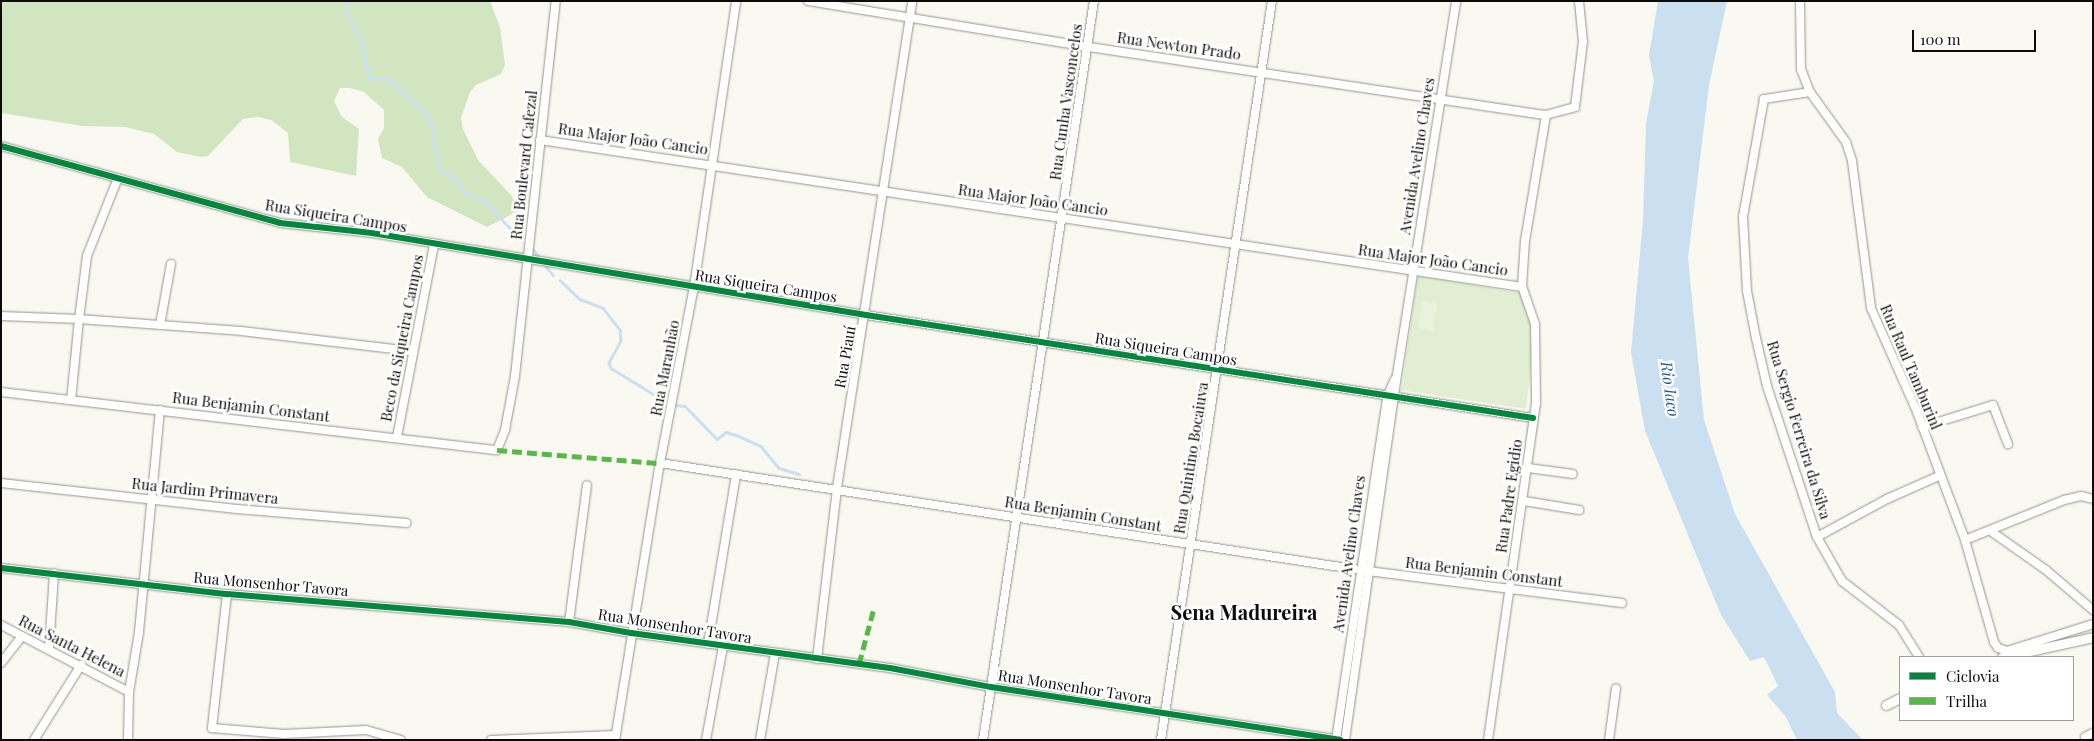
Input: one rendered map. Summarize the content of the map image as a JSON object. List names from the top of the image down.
{
  "streets": {
    "street": [
      "Rua Newton Prado",
      "Rua Cunha Vasconcelos",
      "Rua Major João Cancio",
      "Avenida Avelino Chaves",
      "Rua Boulevard Cafezal",
      "Rua Siqueira Campos",
      "Beco da Siqueira Campos",
      "Rua Piauí",
      "Rua Raul Tamburinl",
      "Rua Maranhão",
      "Rua Benjamin Constant",
      "Rua Sergio Ferreira da Silva",
      "Rua Quintino Bocaiuva",
      "Rua Jardim Primavera",
      "Rua Padre Egidio",
      "Rua Monsenhor Tavora",
      "Rua Santa Helena"
    ]
  },
  "crossings": [
    ["Rua Newton Prado", "Rua Cunha Vasconcelos"],
    ["Rua Newton Prado", "Avenida Avelino Chaves"],
    ["Rua Newton Prado", "Rua Piauí"],
    ["Rua Newton Prado", "Rua Quintino Bocaiuva"],
    ["Rua Cunha Vasconcelos", "Rua Major João Cancio"],
    ["Rua Cunha Vasconcelos", "Rua Siqueira Campos"],
    ["Rua Cunha Vasconcelos", "Rua Benjamin Constant"],
    ["Rua Cunha Vasconcelos", "Rua Monsenhor Tavora"],
    ["Rua Major João Cancio", "Avenida Avelino Chaves"],
    ["Rua Major João Cancio", "Rua Boulevard Cafezal"],
    ["Rua Major João Cancio", "Rua Piauí"],
    ["Rua Major João Cancio", "Rua Maranhão"],
    ["Rua Major João Cancio", "Rua Quintino Bocaiuva"],
    ["Rua Major João Cancio", "Rua Padre Egidio"],
    ["Avenida Avelino Chaves", "Rua Siqueira Campos"],
    ["Avenida Avelino Chaves", "Rua Benjamin Constant"],
    ["Avenida Avelino Chaves", "Rua Monsenhor Tavora"],
    ["Rua Boulevard Cafezal", "Rua Siqueira Campos"],
    ["Rua Boulevard Cafezal", "Rua Benjamin Constant"],
    ["Rua Siqueira Campos", "Beco da Siqueira Campos"],
    ["Rua Siqueira Campos", "Rua Piauí"],
    ["Rua Siqueira Campos", "Rua Maranhão"],
    ["Rua Siqueira Campos", "Rua Quintino Bocaiuva"],
    ["Rua Siqueira Campos", "Rua Padre Egidio"],
    ["Beco da Siqueira Campos", "Rua Benjamin Constant"],
    ["Rua Piauí", "Rua Benjamin Constant"],
    ["Rua Piauí", "Rua Monsenhor Tavora"],
    ["Rua Raul Tamburinl", "Rua Sergio Ferreira da Silva"],
    ["Rua Maranhão", "Rua Benjamin Constant"],
    ["Rua Maranhão", "Rua Monsenhor Tavora"],
    ["Rua Benjamin Constant", "Rua Quintino Bocaiuva"],
    ["Rua Benjamin Constant", "Rua Padre Egidio"],
    ["Rua Quintino Bocaiuva", "Rua Monsenhor Tavora"]
  ],
  "districts": ["Sena Madureira"],
  "water": ["Rio Iaco"],
  "legend": ["Ciclovia", "Trilha"],
  "scale_bar": "100 m"
}
